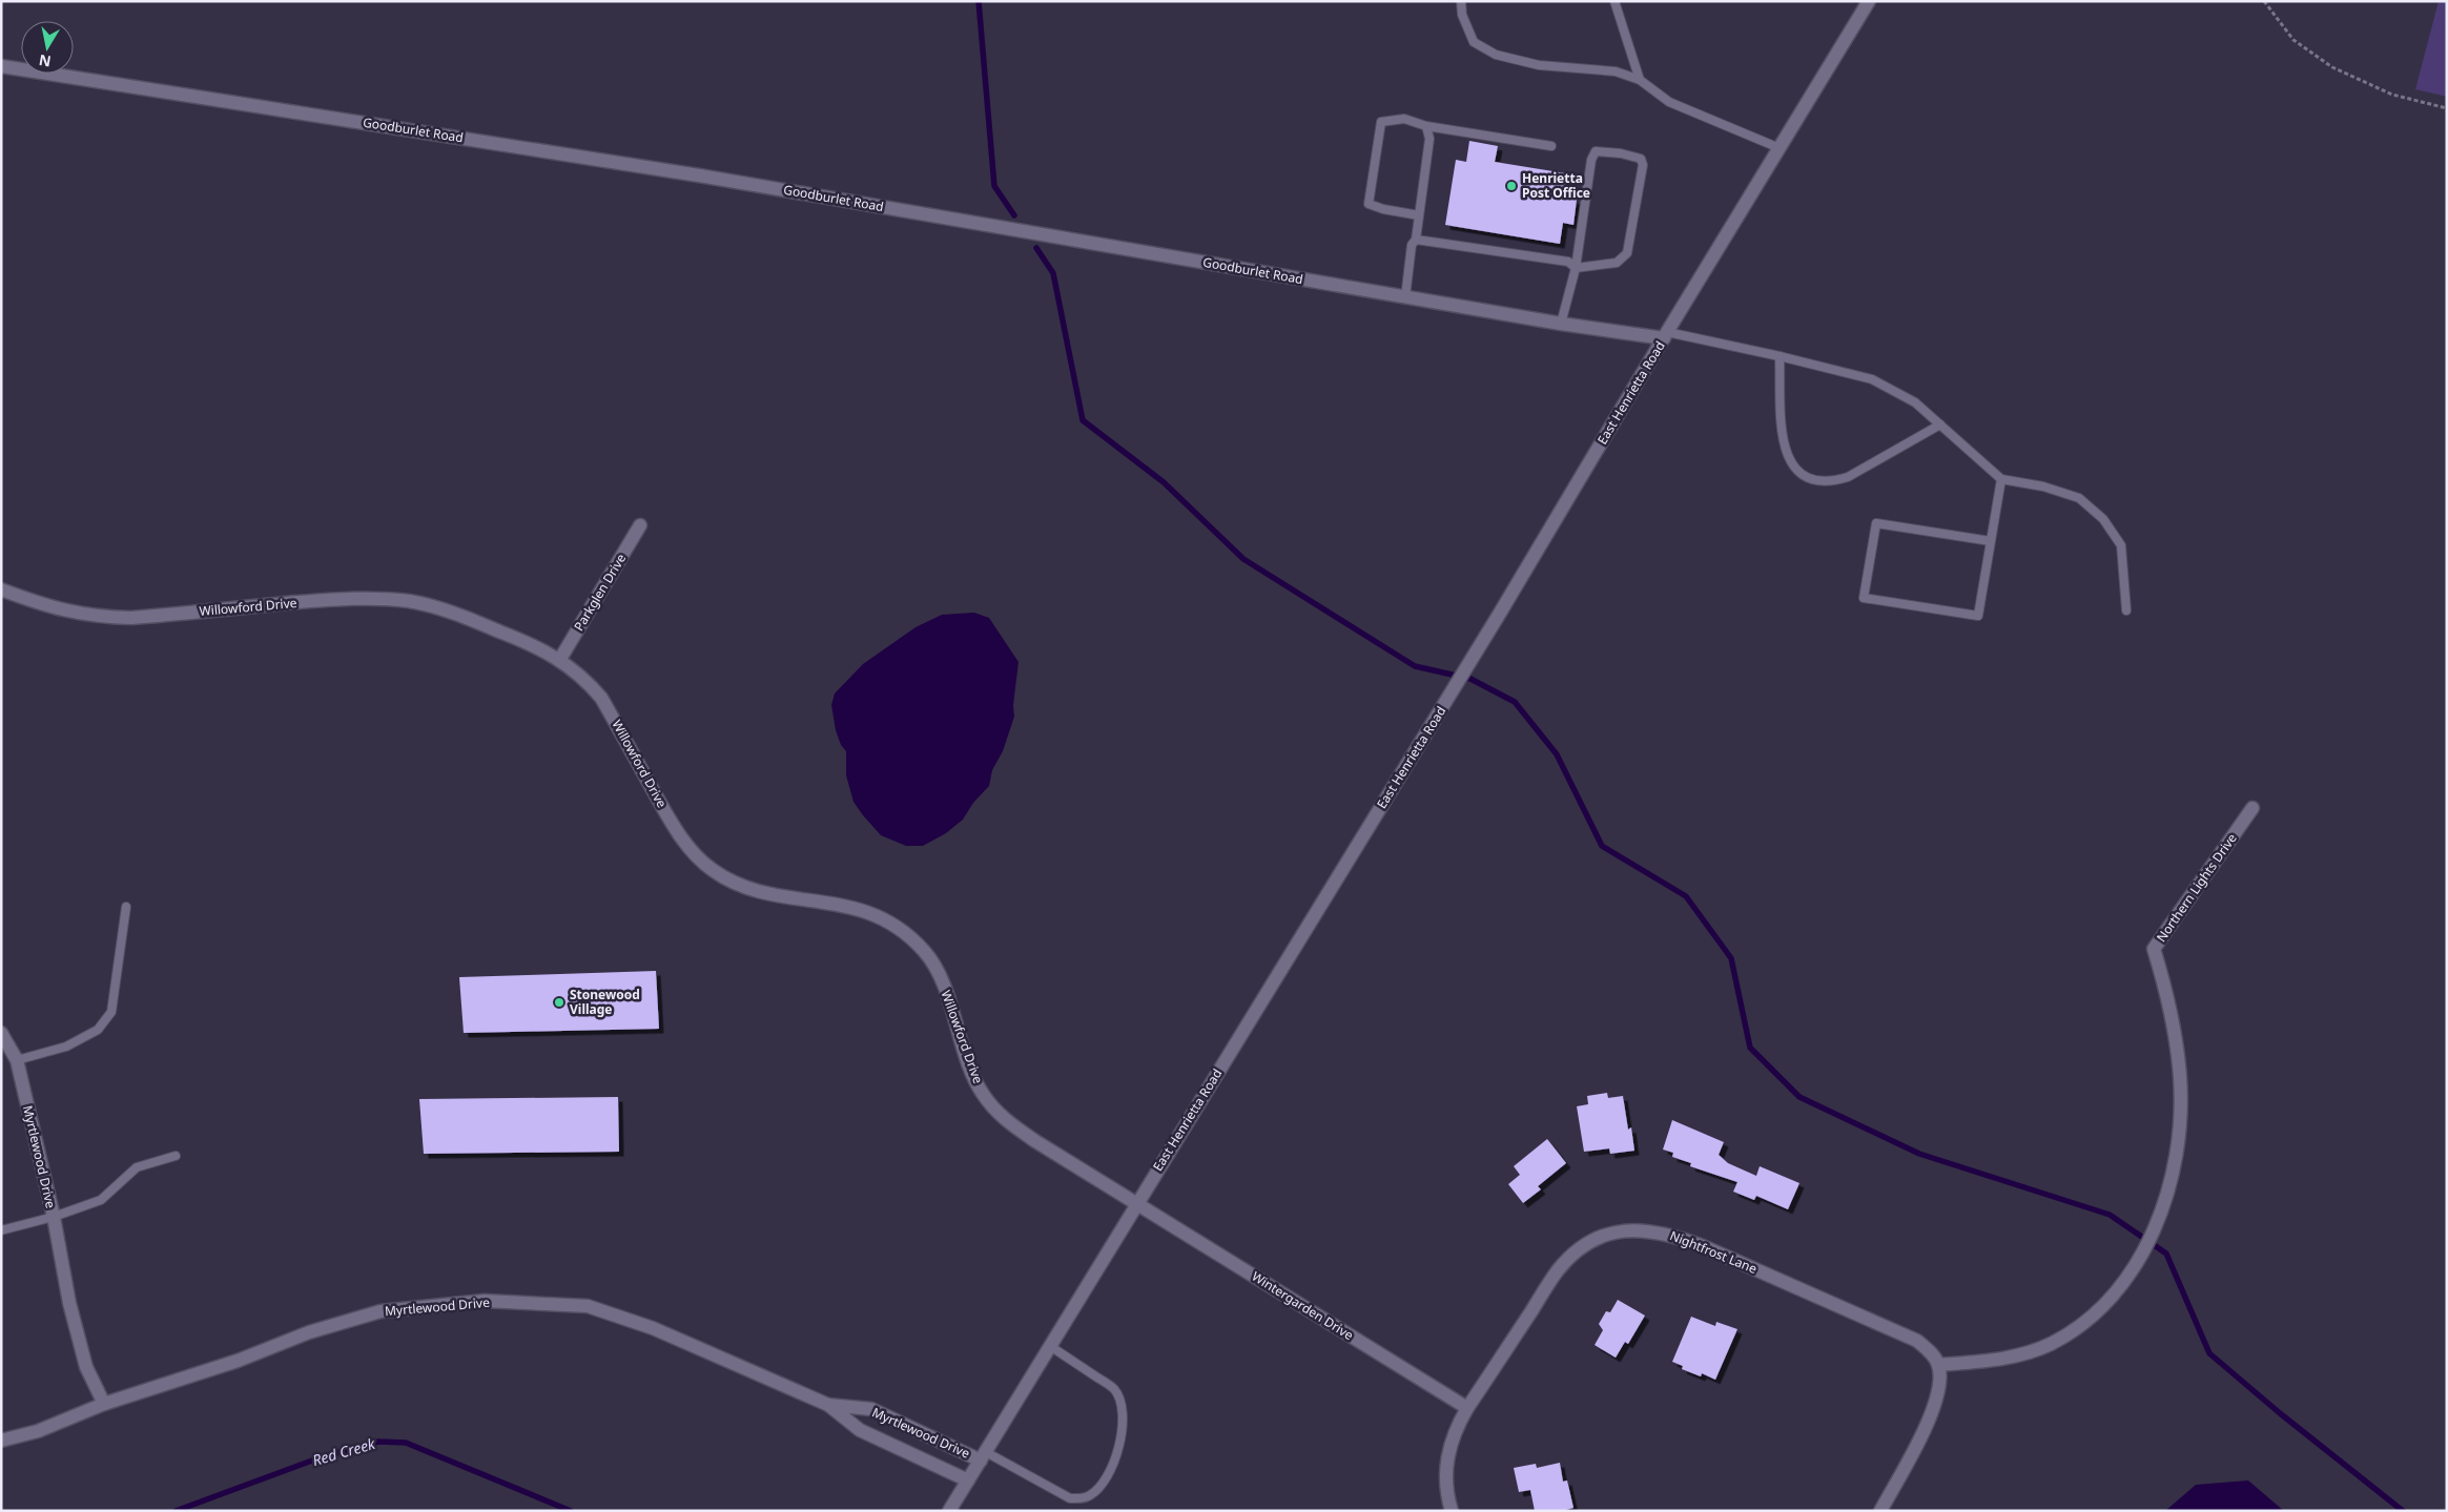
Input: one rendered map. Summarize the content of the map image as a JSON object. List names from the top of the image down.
{
  "streets": {
    "street": [
      "Goodburlet Road",
      "East Henrietta Road",
      "Parkglen Drive",
      "Willowford Drive",
      "Northern Lights Drive",
      "Myrtlewood Drive",
      "Nightfrost Lane",
      "Wintergarden Drive"
    ]
  },
  "crossings": [
    ["Goodburlet Road", "East Henrietta Road"],
    ["East Henrietta Road", "Willowford Drive"],
    ["East Henrietta Road", "Myrtlewood Drive"],
    ["East Henrietta Road", "Wintergarden Drive"],
    ["Parkglen Drive", "Willowford Drive"],
    ["Willowford Drive", "Wintergarden Drive"],
    ["Northern Lights Drive", "Nightfrost Lane"],
    ["Nightfrost Lane", "Wintergarden Drive"]
  ],
  "water": ["Red Creek"],
  "places": ["Henrietta Post Office", "Stonewood Village"],
  "north": "bottom"
}
